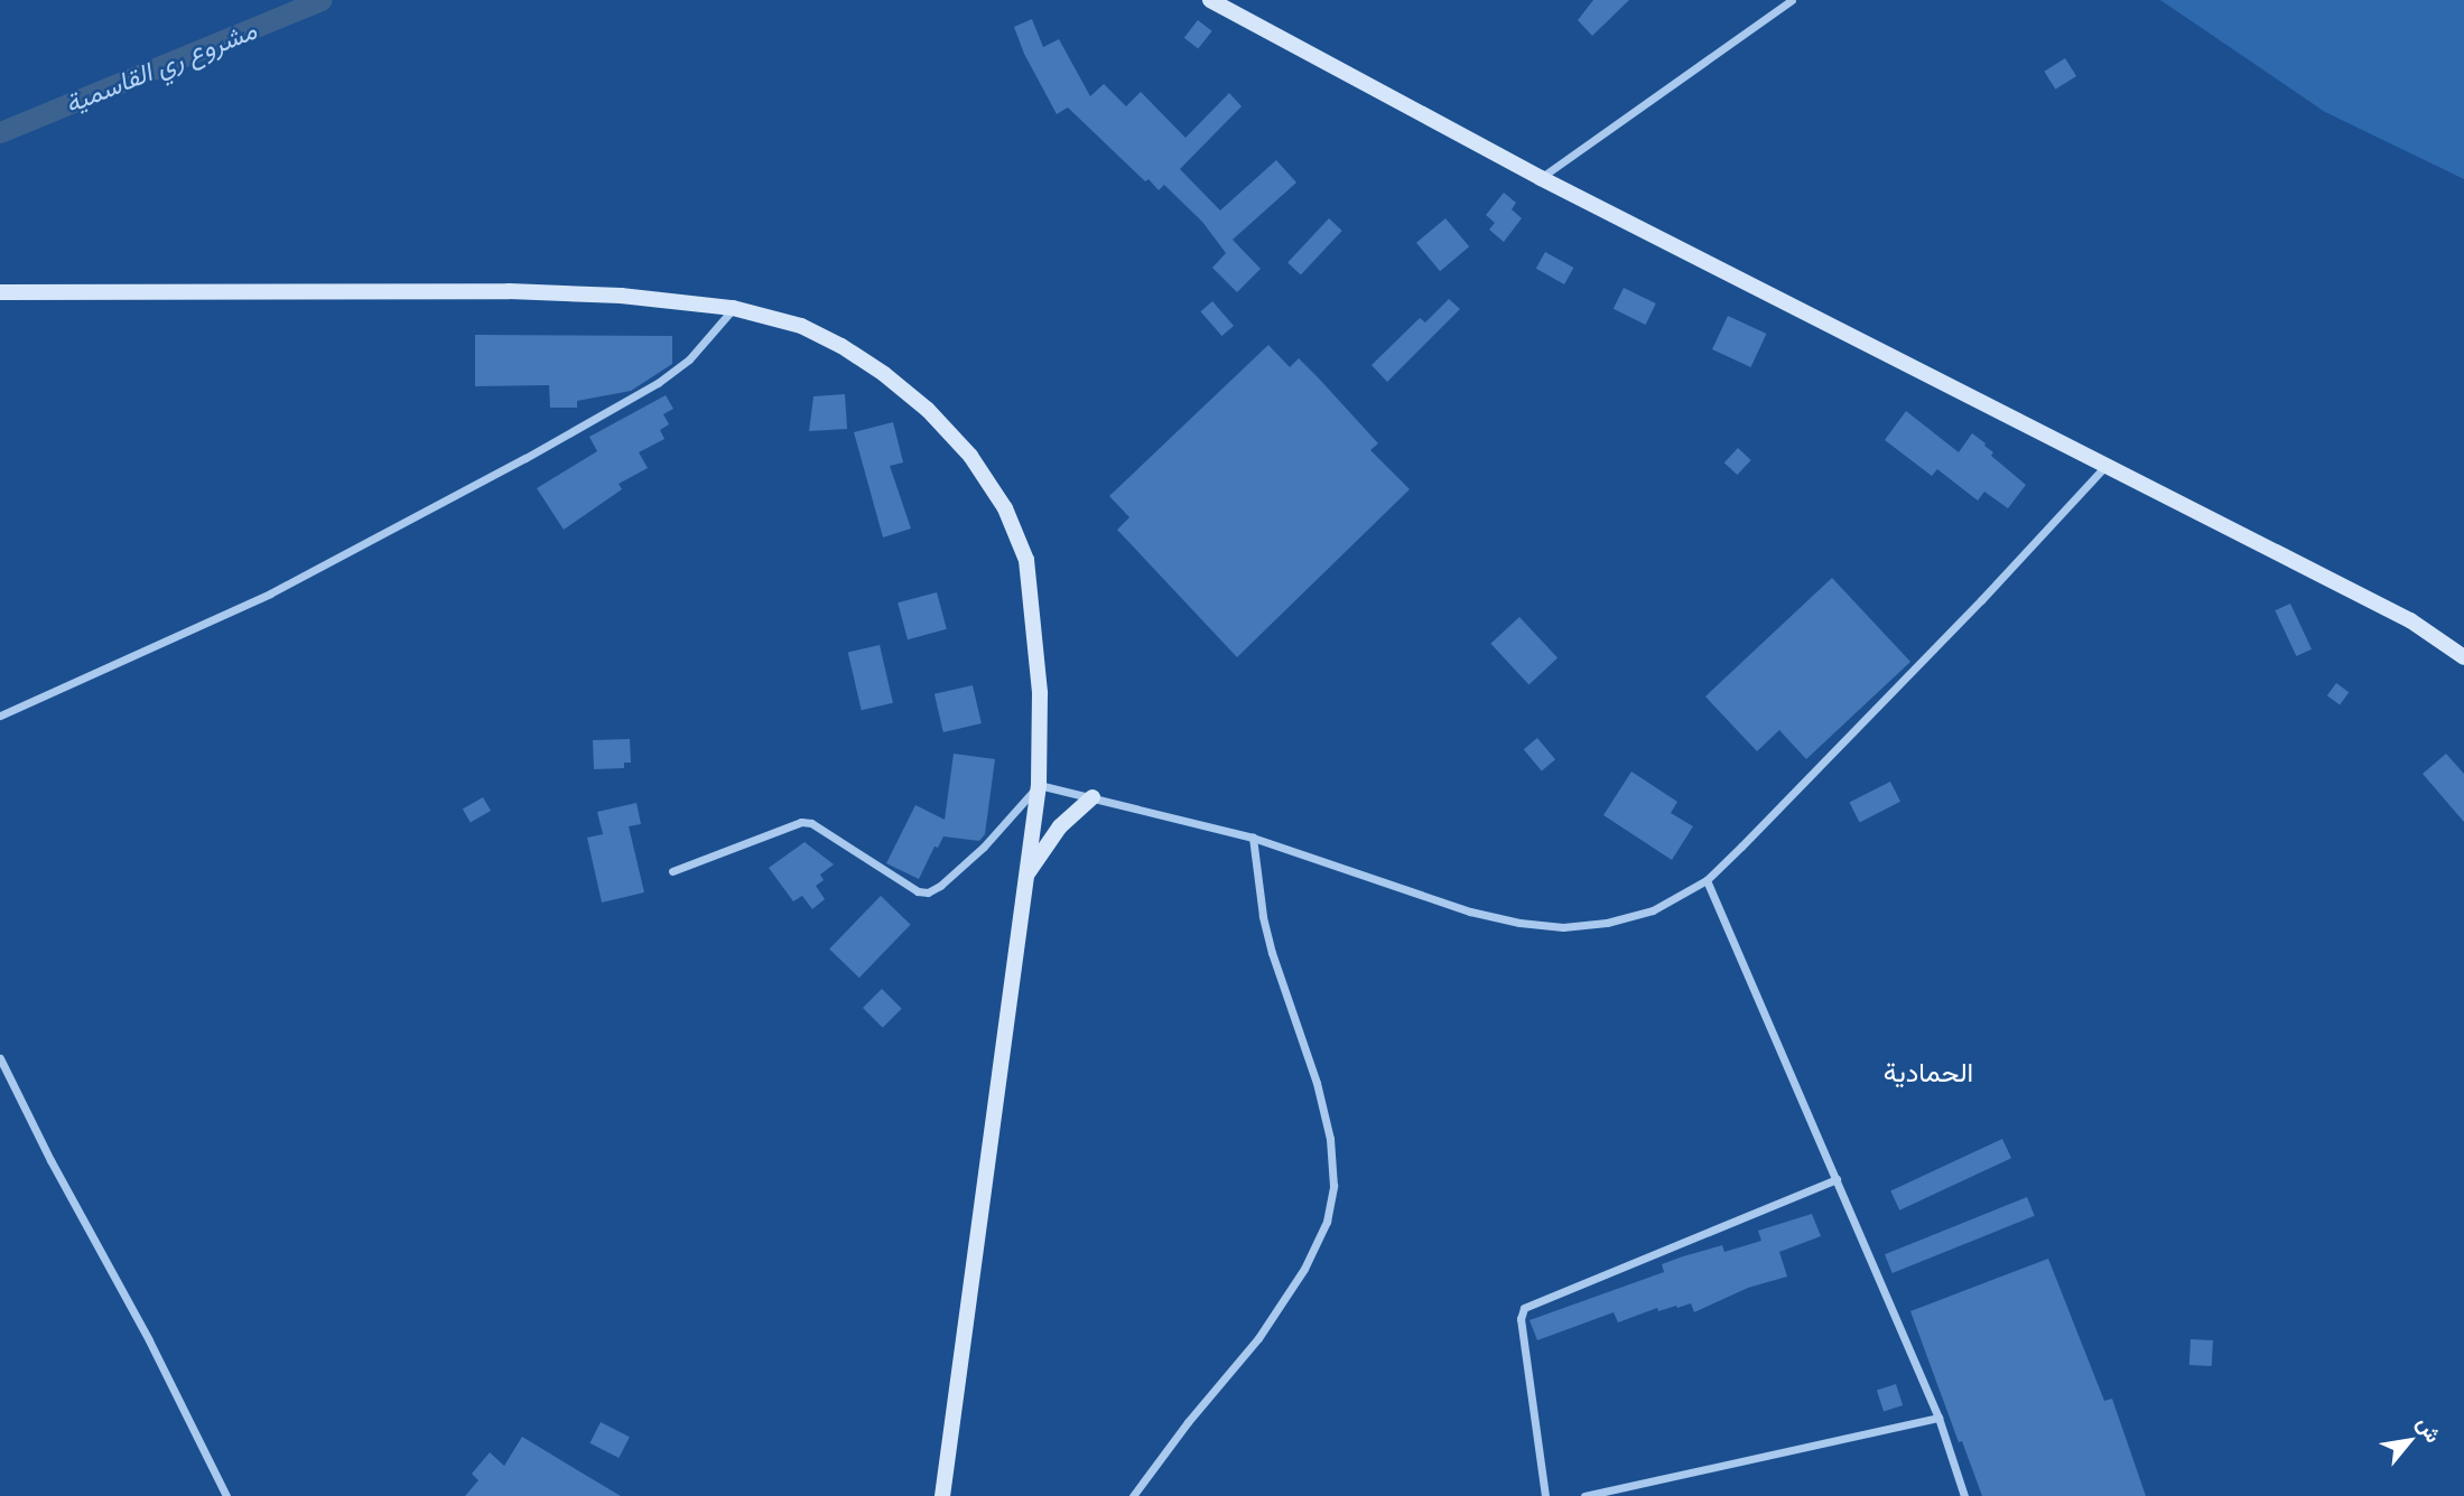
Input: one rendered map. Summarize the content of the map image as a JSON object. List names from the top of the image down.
{
  "districts": ["الحمادية"],
  "water": ["مشروع ري القاسمية"],
  "north": "top right"
}
